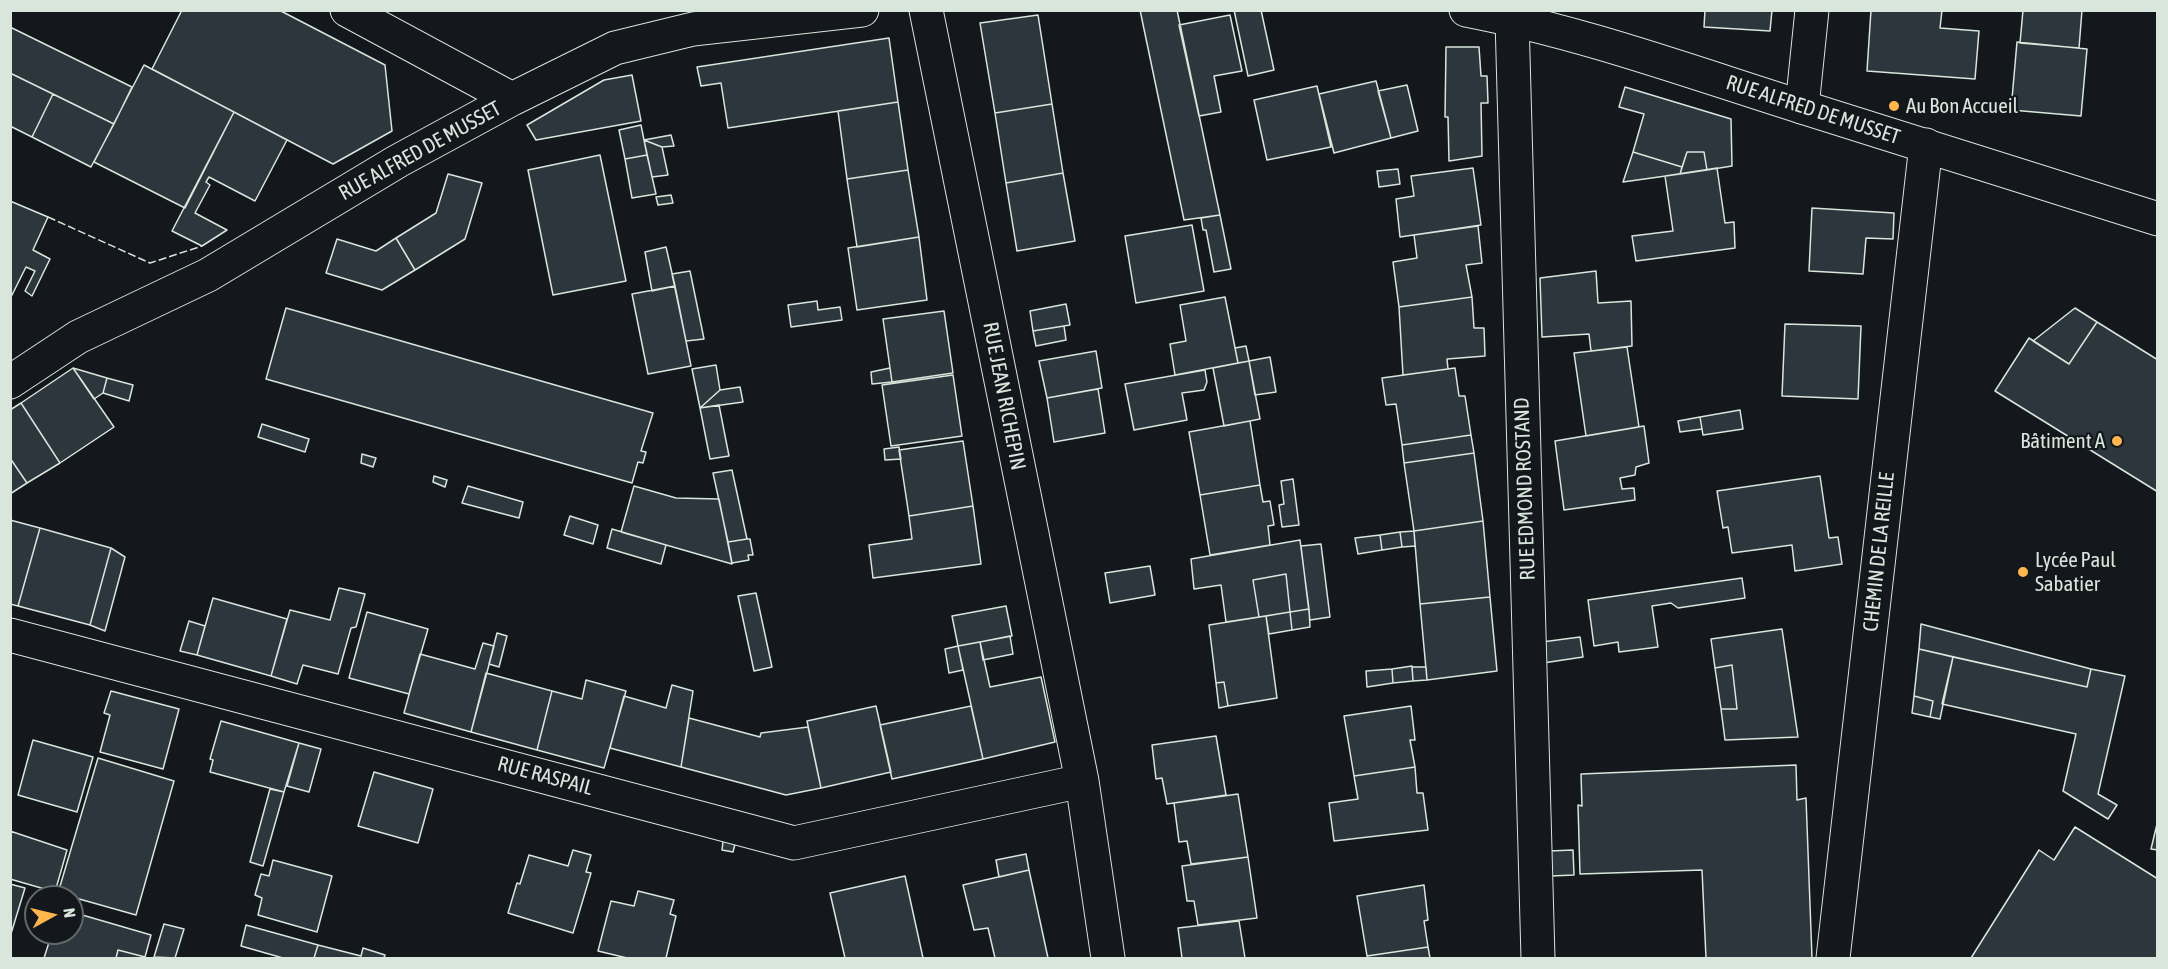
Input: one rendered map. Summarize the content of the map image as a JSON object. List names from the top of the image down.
{
  "streets": {
    "street": [
      "RUE ALFRED DE MUSSET",
      "RUE JEAN RICHEPIN",
      "RUE EDMOND ROSTAND",
      "CHEMIN DE LA REILLE",
      "RUE RASPAIL"
    ]
  },
  "crossings": [
    ["RUE ALFRED DE MUSSET", "RUE EDMOND ROSTAND"],
    ["RUE ALFRED DE MUSSET", "CHEMIN DE LA REILLE"],
    ["RUE JEAN RICHEPIN", "RUE RASPAIL"]
  ],
  "places": ["Au Bon Accueil", "Bâtiment A", "Lycée Paul Sabatier"],
  "north": "right"
}
